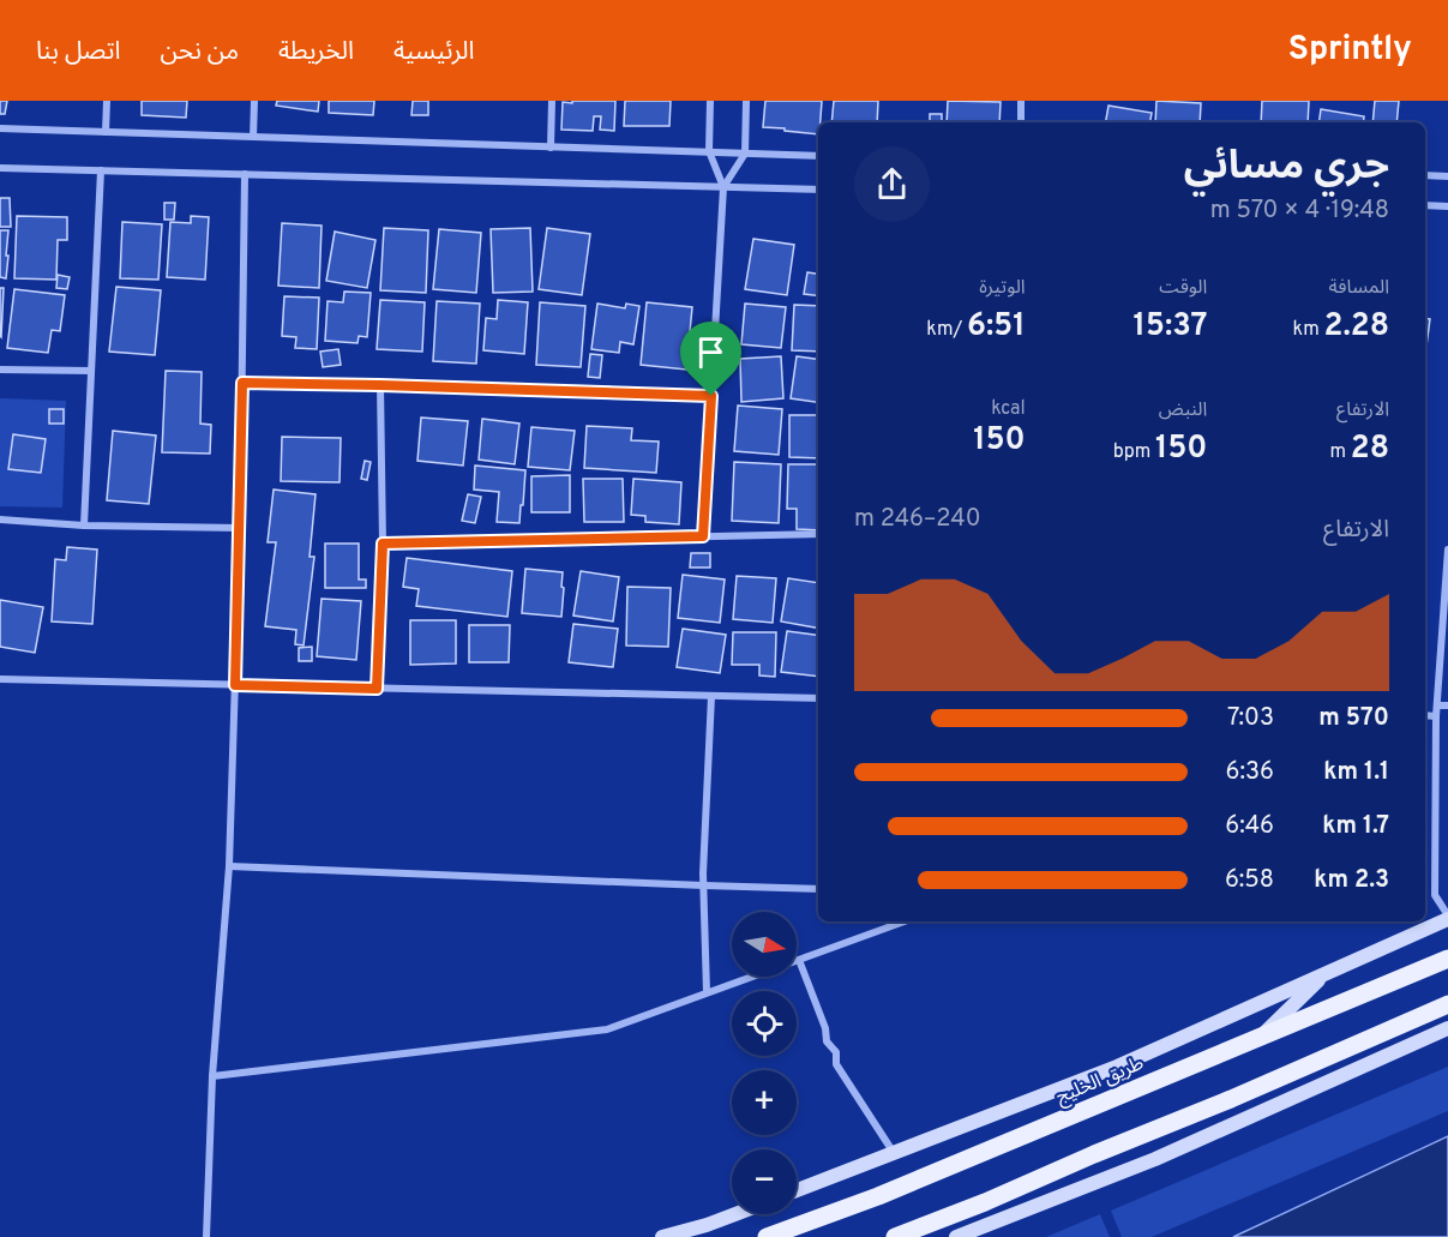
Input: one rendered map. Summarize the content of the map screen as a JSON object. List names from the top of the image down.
{
  "streets": {
    "main road": ["طريق الخليج"]
  },
  "north": "right",
  "page": {
    "header": "Sprintly",
    "nav": [
      "الرئيسية",
      "الخريطة",
      "من نحن",
      "اتصل بنا"
    ],
    "heading": ["جري مسائي", "19:48 · 4 × 570 m"],
    "stats": [
      ["المسافة", "2.28 km"],
      ["الوقت", "15:37"],
      ["الوتيرة", "6:51 /km"],
      ["الارتفاع", "28 m"],
      ["النبض", "150 bpm"],
      ["kcal", "150"]
    ],
    "chart": ["الارتفاع", "240–246 m"],
    "list": [
      {
        "name": "570 m",
        "note": "7:03"
      },
      {
        "name": "1.1 km",
        "note": "6:36"
      },
      {
        "name": "1.7 km",
        "note": "6:46"
      },
      {
        "name": "2.3 km",
        "note": "6:58"
      }
    ],
    "map_buttons": ["+", "−"]
  }
}
